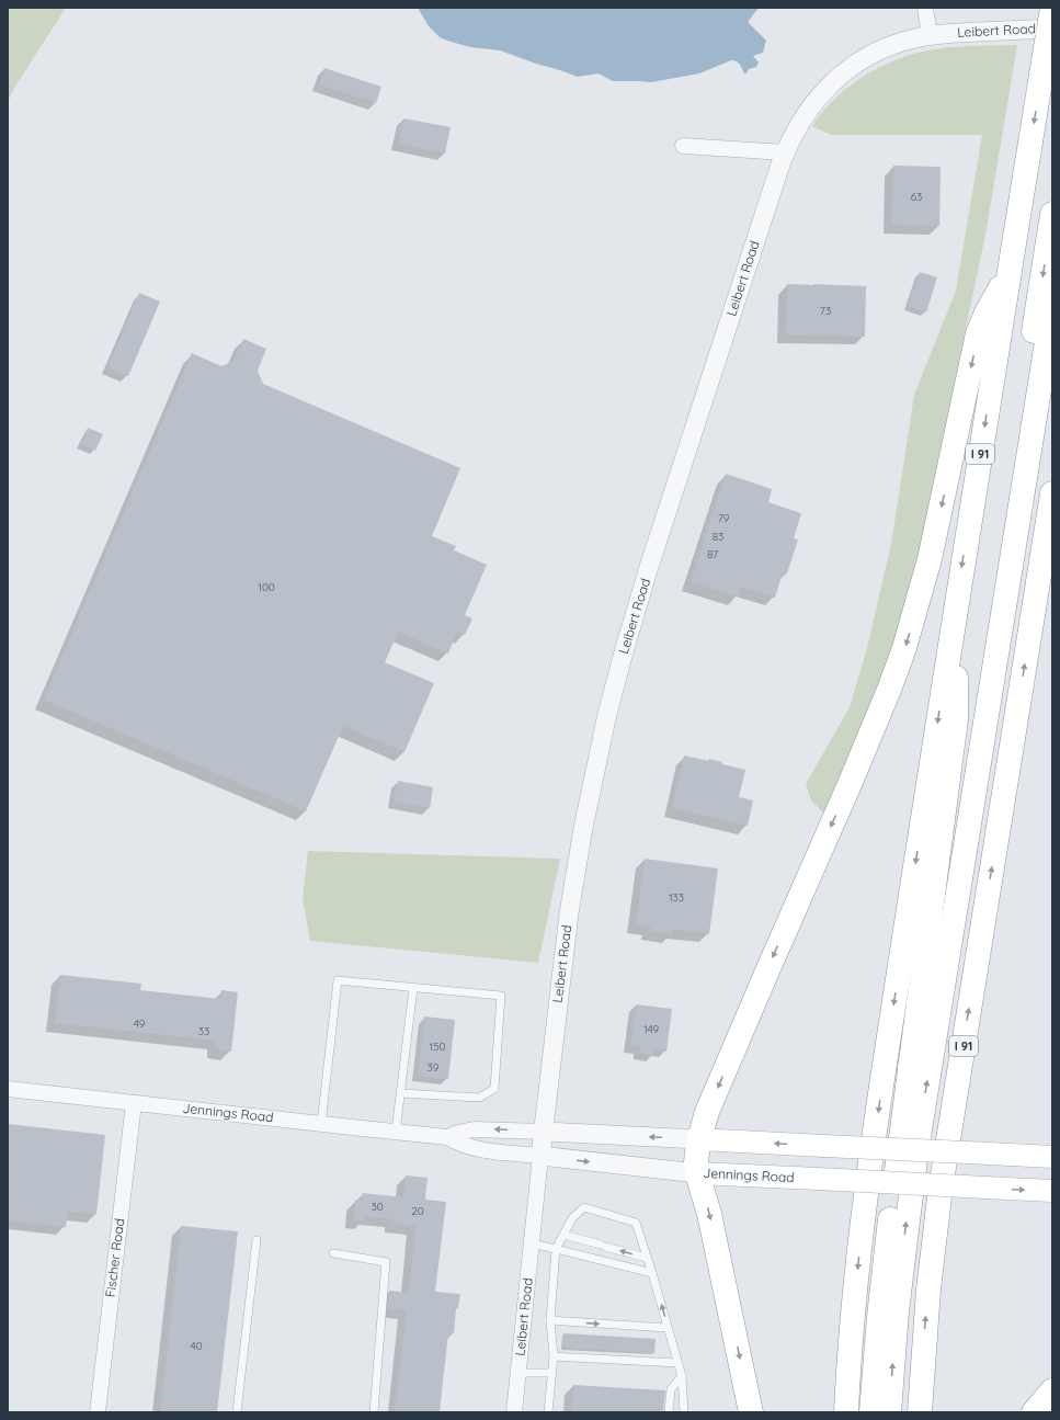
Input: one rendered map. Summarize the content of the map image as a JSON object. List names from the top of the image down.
{
  "streets": {
    "highway": ["I 91"],
    "main road": ["Jennings Road"],
    "street": ["Leibert Road", "Fischer Road"]
  },
  "crossings": [
    ["Leibert Road", "Jennings Road"],
    ["Jennings Road", "Fischer Road"]
  ],
  "house_numbers": [
    "63",
    "73",
    "79",
    "83",
    "87",
    "100",
    "133",
    "49",
    "149",
    "33",
    "150",
    "39",
    "30",
    "20",
    "40"
  ]
}
